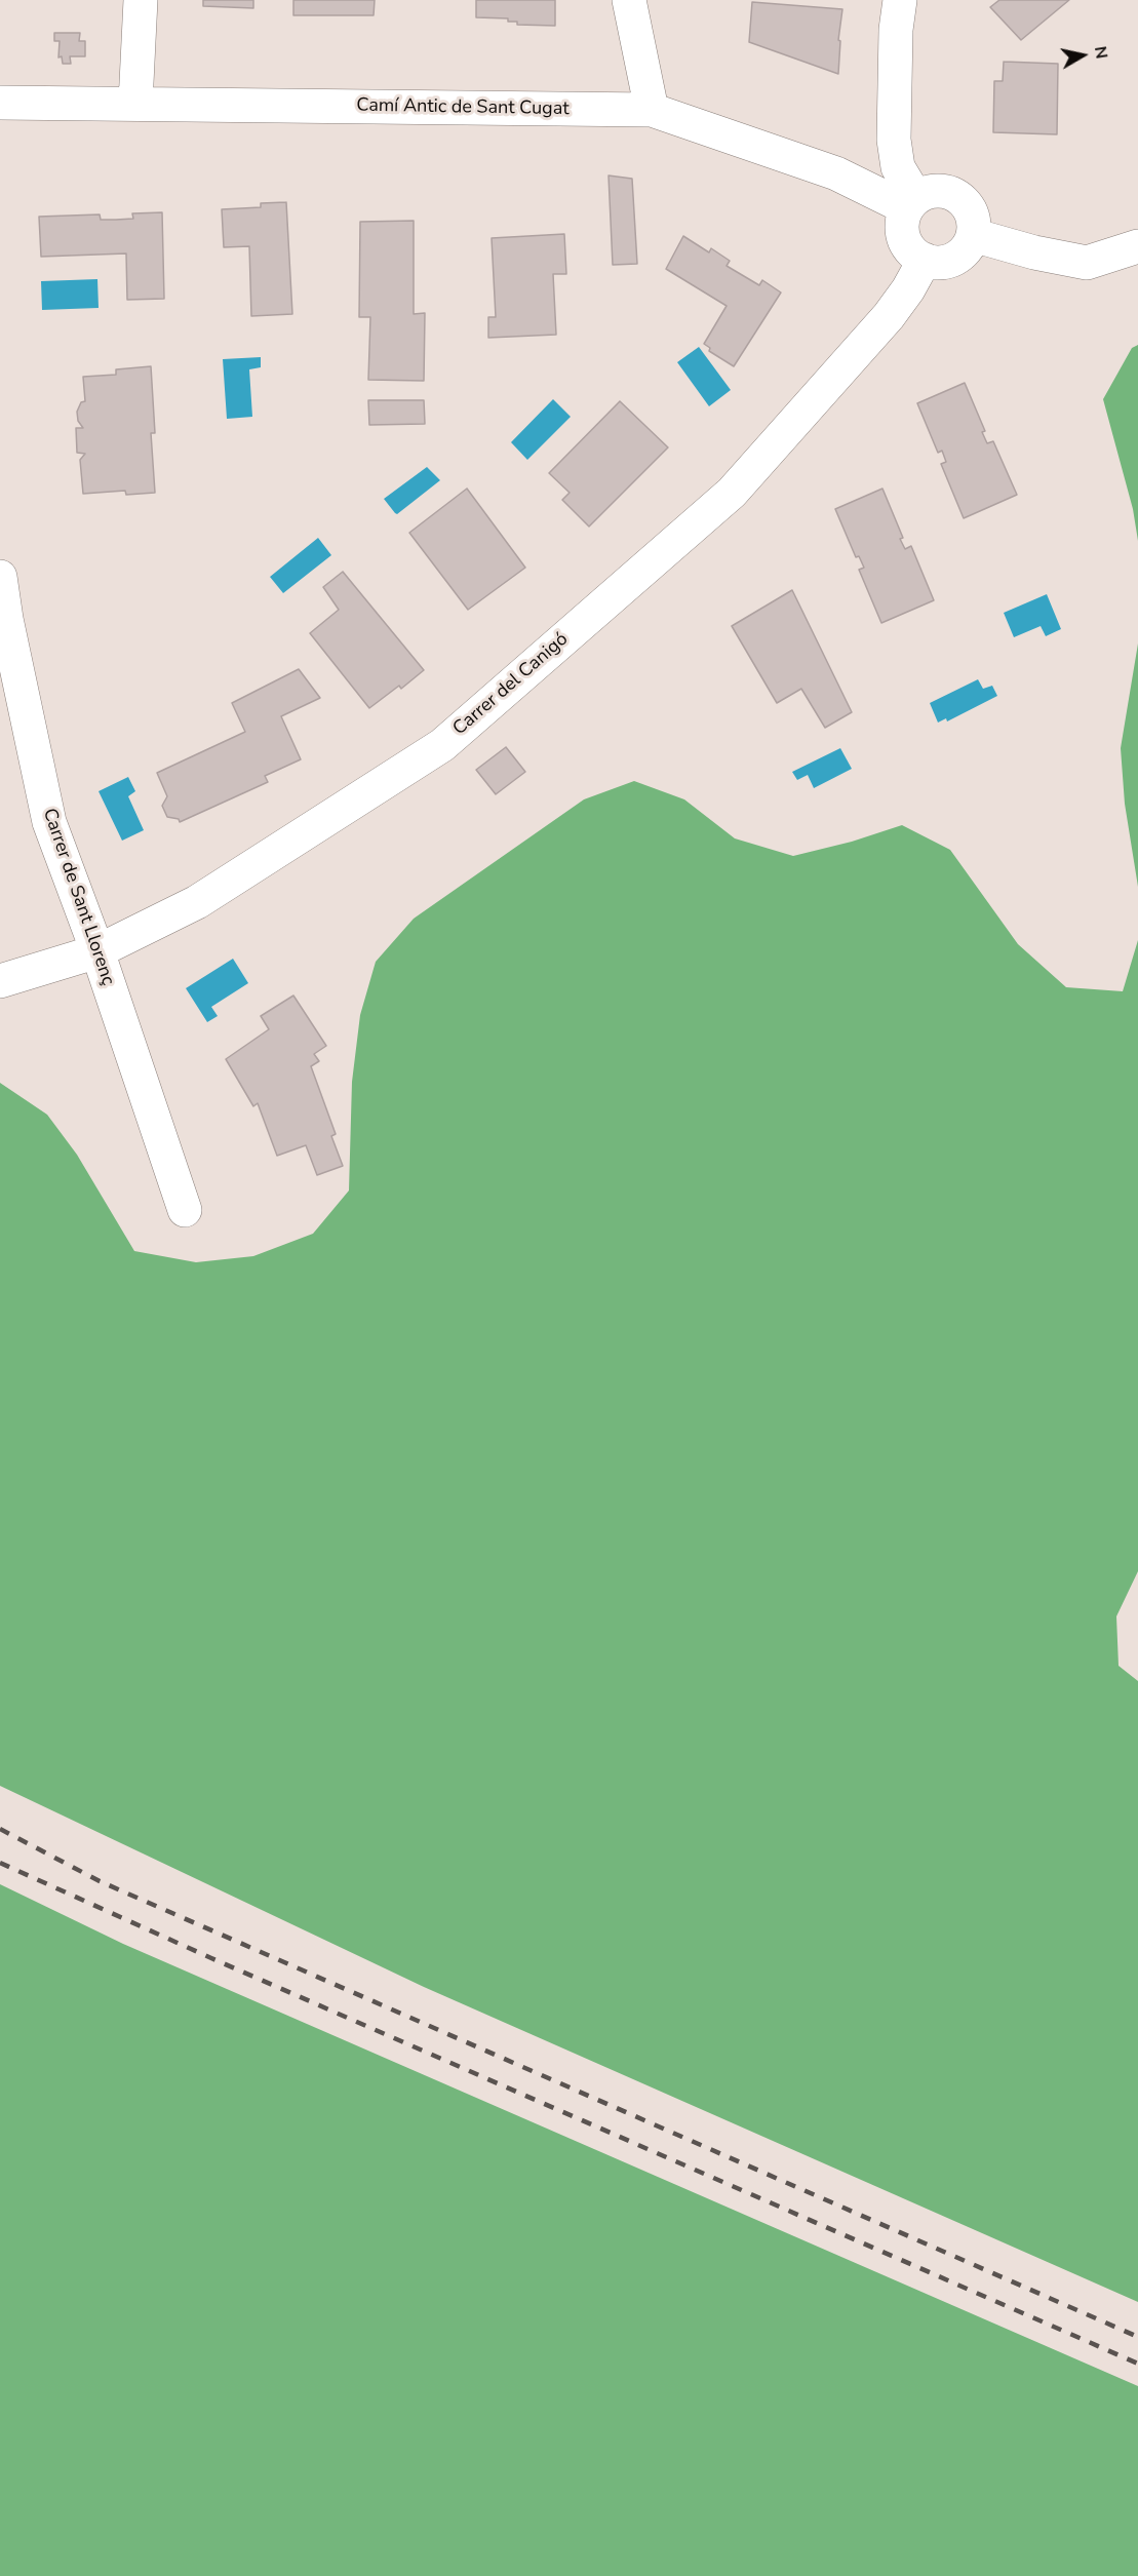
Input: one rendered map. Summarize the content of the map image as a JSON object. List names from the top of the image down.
{
  "streets": {
    "street": ["Camí Antic de Sant Cugat", "Carrer del Canigó", "Carrer de Sant Llorenç"]
  },
  "crossings": [
    ["Camí Antic de Sant Cugat", "Carrer del Canigó"],
    ["Carrer del Canigó", "Carrer de Sant Llorenç"]
  ],
  "north": "right"
}
